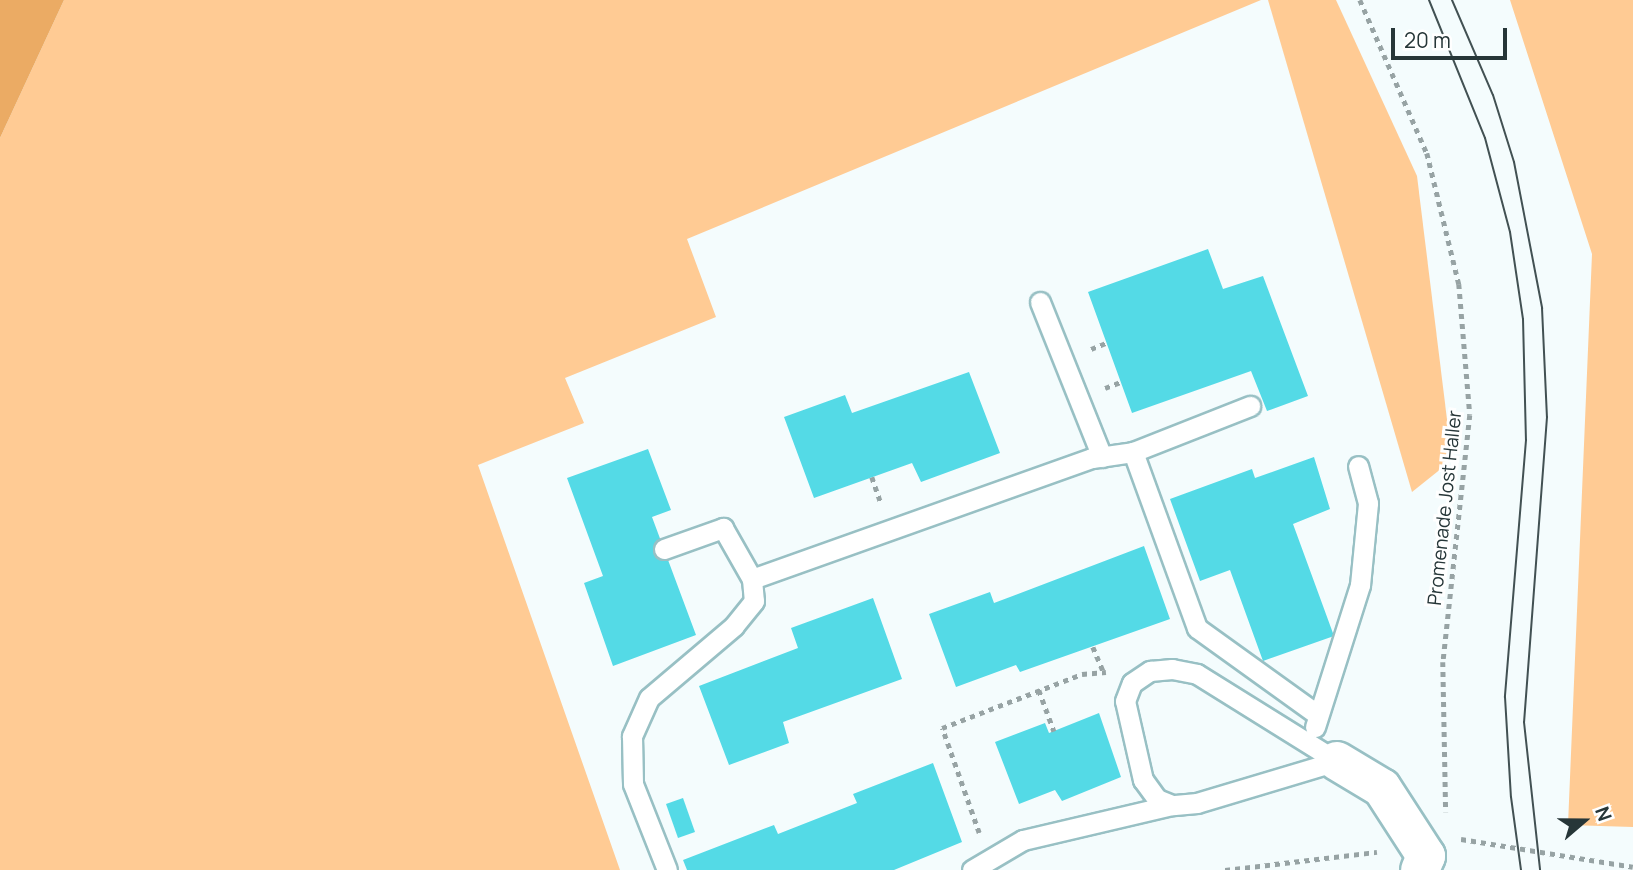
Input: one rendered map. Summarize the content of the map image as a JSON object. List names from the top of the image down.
{
  "streets": {
    "path": ["Promenade Jost Haller"]
  },
  "scale_bar": "20 m",
  "north": "right"
}
